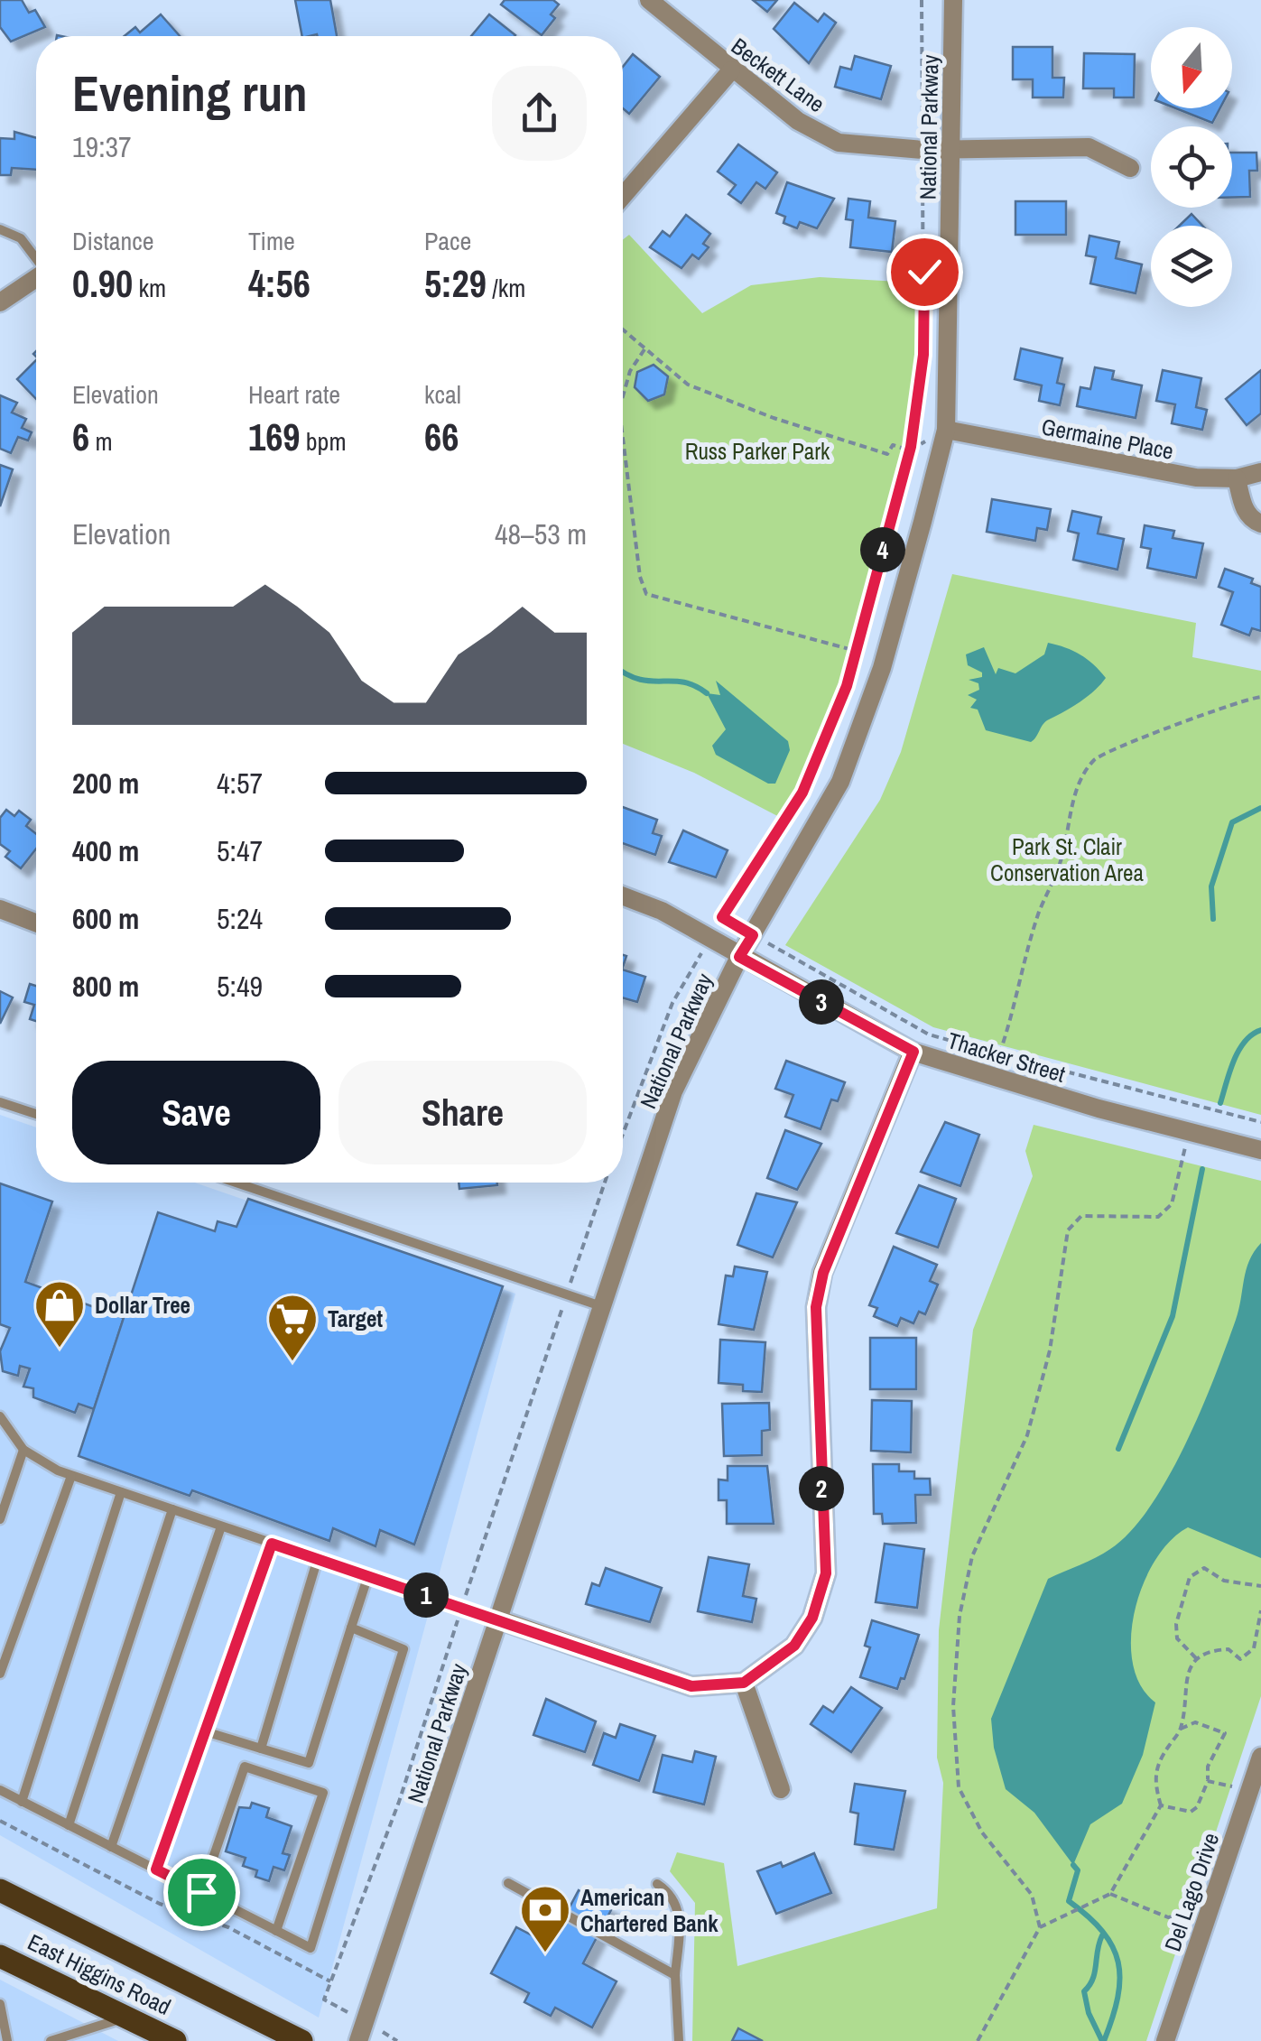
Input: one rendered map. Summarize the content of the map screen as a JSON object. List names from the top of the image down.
{
  "streets": {
    "main road": ["East Higgins Road"],
    "street": [
      "Beckett Lane",
      "National Parkway",
      "Germaine Place",
      "Thacker Street",
      "Del Lago Drive"
    ]
  },
  "crossings": [
    ["Beckett Lane", "National Parkway"],
    ["National Parkway", "Germaine Place"],
    ["National Parkway", "Thacker Street"]
  ],
  "parks": ["Russ Parker Park", "Park St. Clair Conservation Area"],
  "places": {
    "shop": ["Dollar Tree"],
    "supermarket": ["Target"],
    "bank": ["American Chartered Bank"]
  },
  "north": "bottom",
  "page": {
    "heading": ["Evening run", "19:37"],
    "stats": [
      ["Distance", "0.90 km"],
      ["Time", "4:56"],
      ["Pace", "5:29 /km"],
      ["Elevation", "6 m"],
      ["Heart rate", "169 bpm"],
      ["kcal", "66"]
    ],
    "chart": ["Elevation", "48–53 m"],
    "pins": [
      "4",
      "3",
      "2",
      "1"
    ],
    "list": [
      {
        "name": "200 m",
        "note": "4:57"
      },
      {
        "name": "400 m",
        "note": "5:47"
      },
      {
        "name": "600 m",
        "note": "5:24"
      },
      {
        "name": "800 m",
        "note": "5:49"
      }
    ],
    "buttons": ["Save", "Share"]
  }
}
